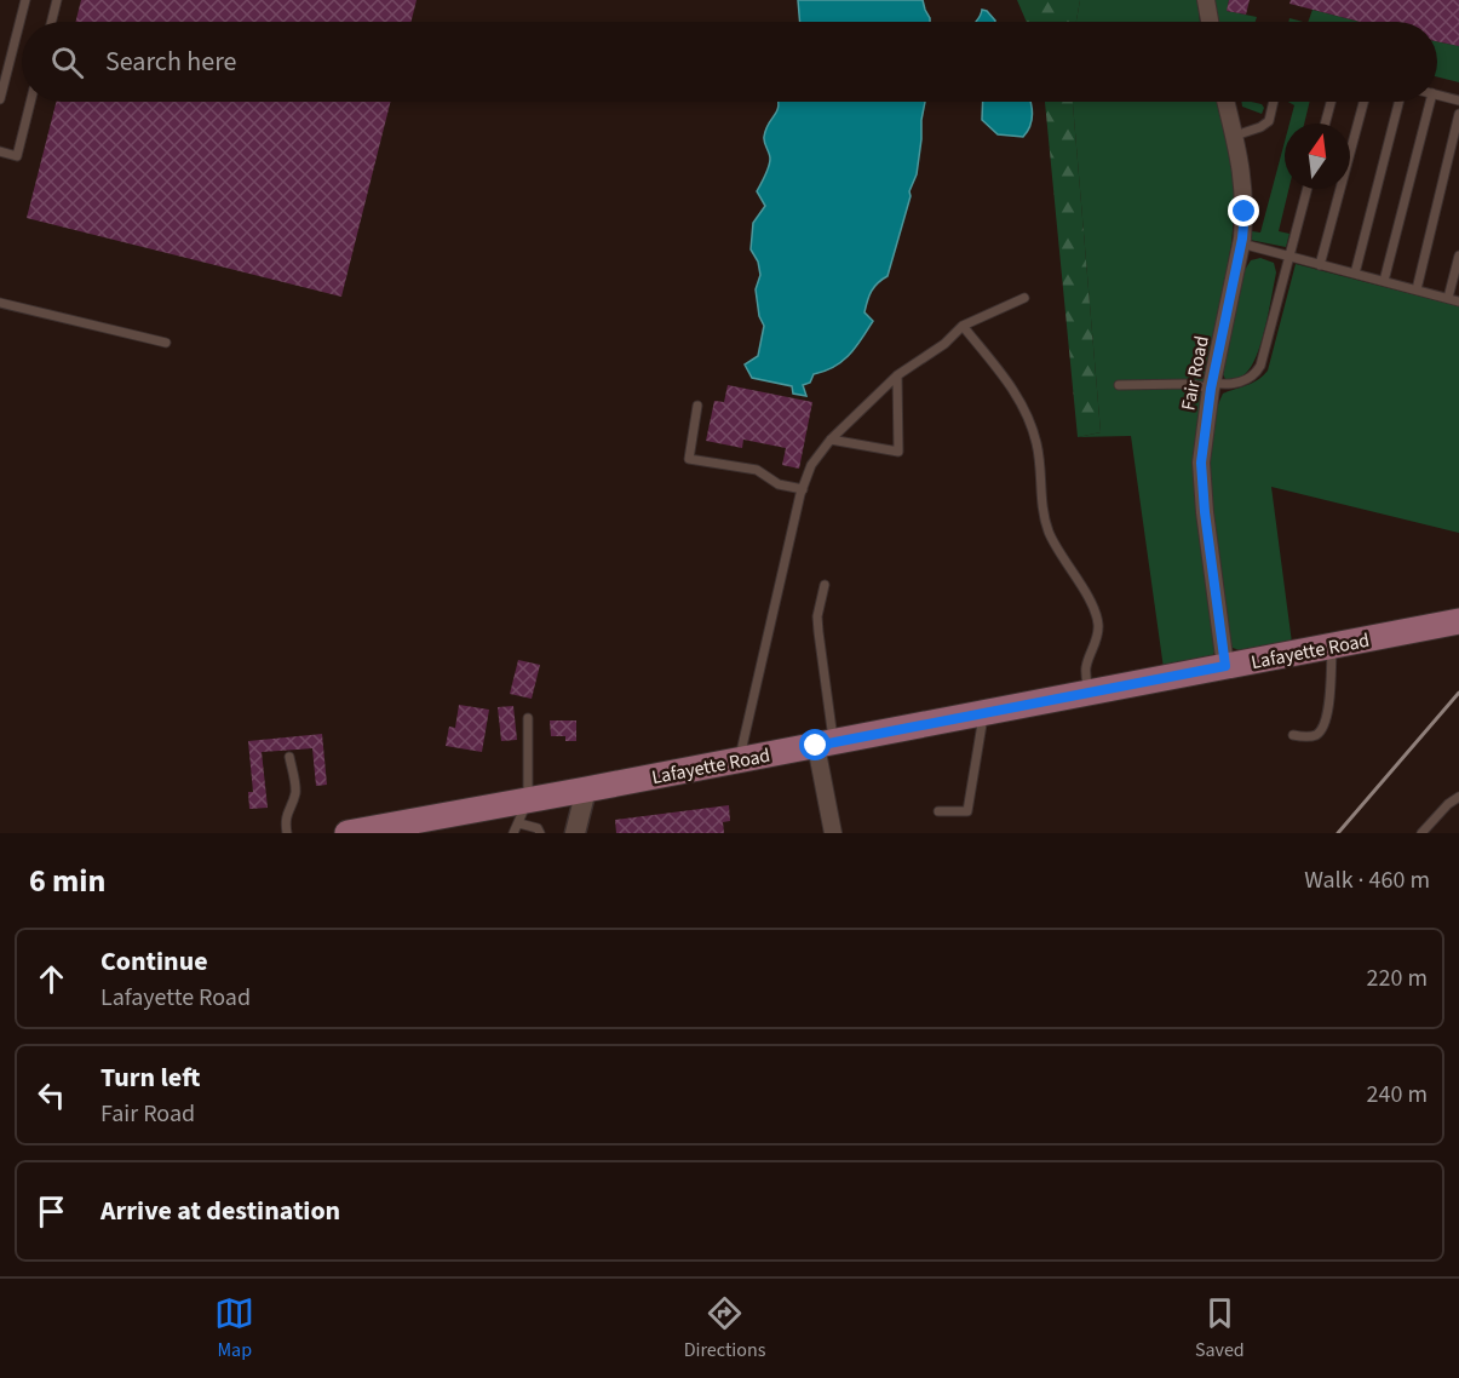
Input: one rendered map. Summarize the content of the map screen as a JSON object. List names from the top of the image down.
{
  "streets": {
    "main road": ["Lafayette Road"],
    "street": ["Fair Road"]
  },
  "crossings": [
    ["Fair Road", "Lafayette Road"]
  ],
  "north": "top",
  "page": {
    "search": "Search here",
    "heading": ["6 min", "Walk · 460 m"],
    "list": [
      ["Continue", "Lafayette Road", "220 m"],
      ["Turn left", "Fair Road", "240 m"],
      "Arrive at destination"
    ],
    "nav": ["Map", "Directions", "Saved"]
  }
}
